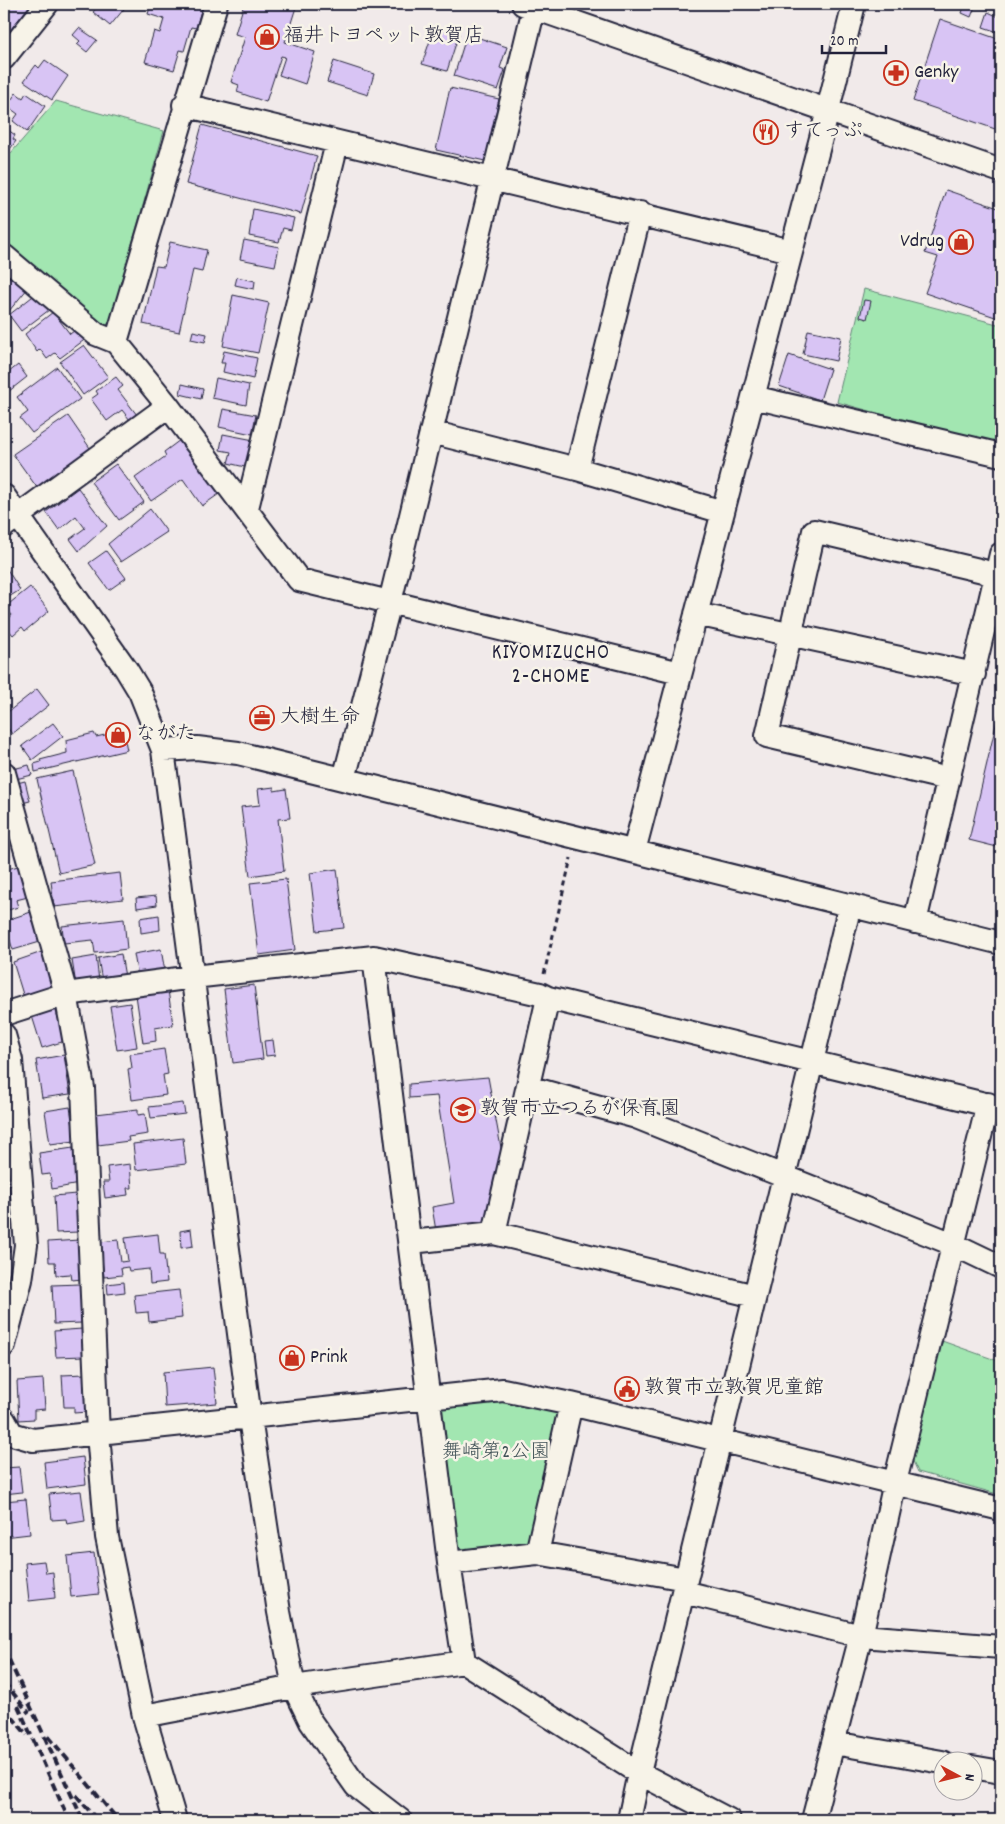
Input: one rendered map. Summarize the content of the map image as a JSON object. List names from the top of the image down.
{
  "districts": ["KIYOMIZUCHO 2-CHOME"],
  "parks": ["舞崎第2公園"],
  "places": {
    "shop": [
      "福井トヨペット敦賀店",
      "Vdrug",
      "ながた",
      "Prink"
    ],
    "pharmacy": ["Genky"],
    "restaurant": ["すてっぷ"],
    "office": ["大樹生命"],
    "school or university": ["敦賀市立つるが保育園"],
    "public building": ["敦賀市立敦賀児童館"]
  },
  "scale_bar": "20 m",
  "north": "right"
}
